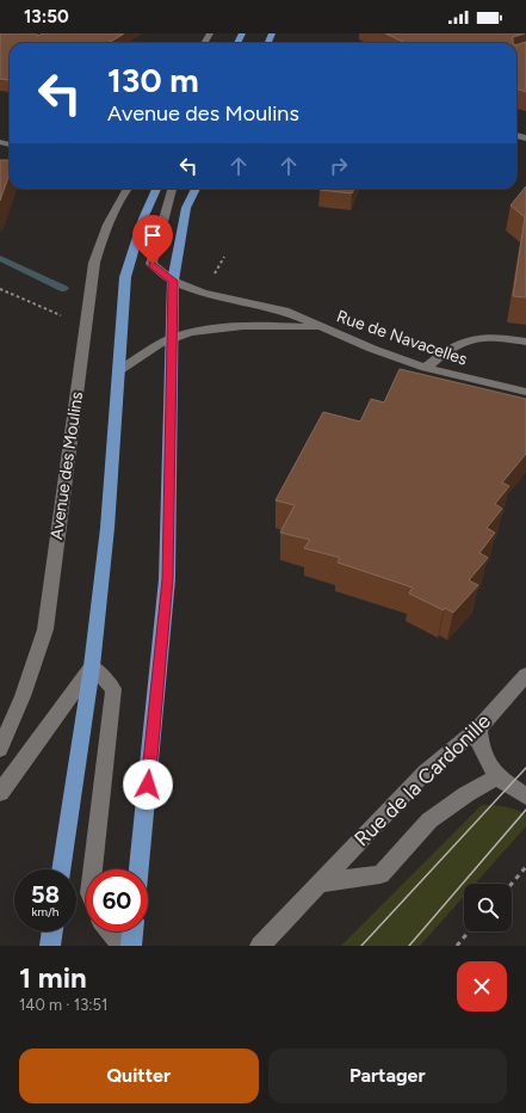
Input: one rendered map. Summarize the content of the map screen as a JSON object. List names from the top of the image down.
{
  "streets": {
    "street": ["Rue de Navacelles", "Avenue des Moulins", "Rue de la Cardonille"]
  },
  "page": {
    "status": "13:50",
    "turn": ["130 m", "Avenue des Moulins"],
    "speed": "58 km/h",
    "limit": "60",
    "heading": ["1 min", "140 m · 13:51"],
    "buttons": ["Quitter", "Partager"]
  }
}
